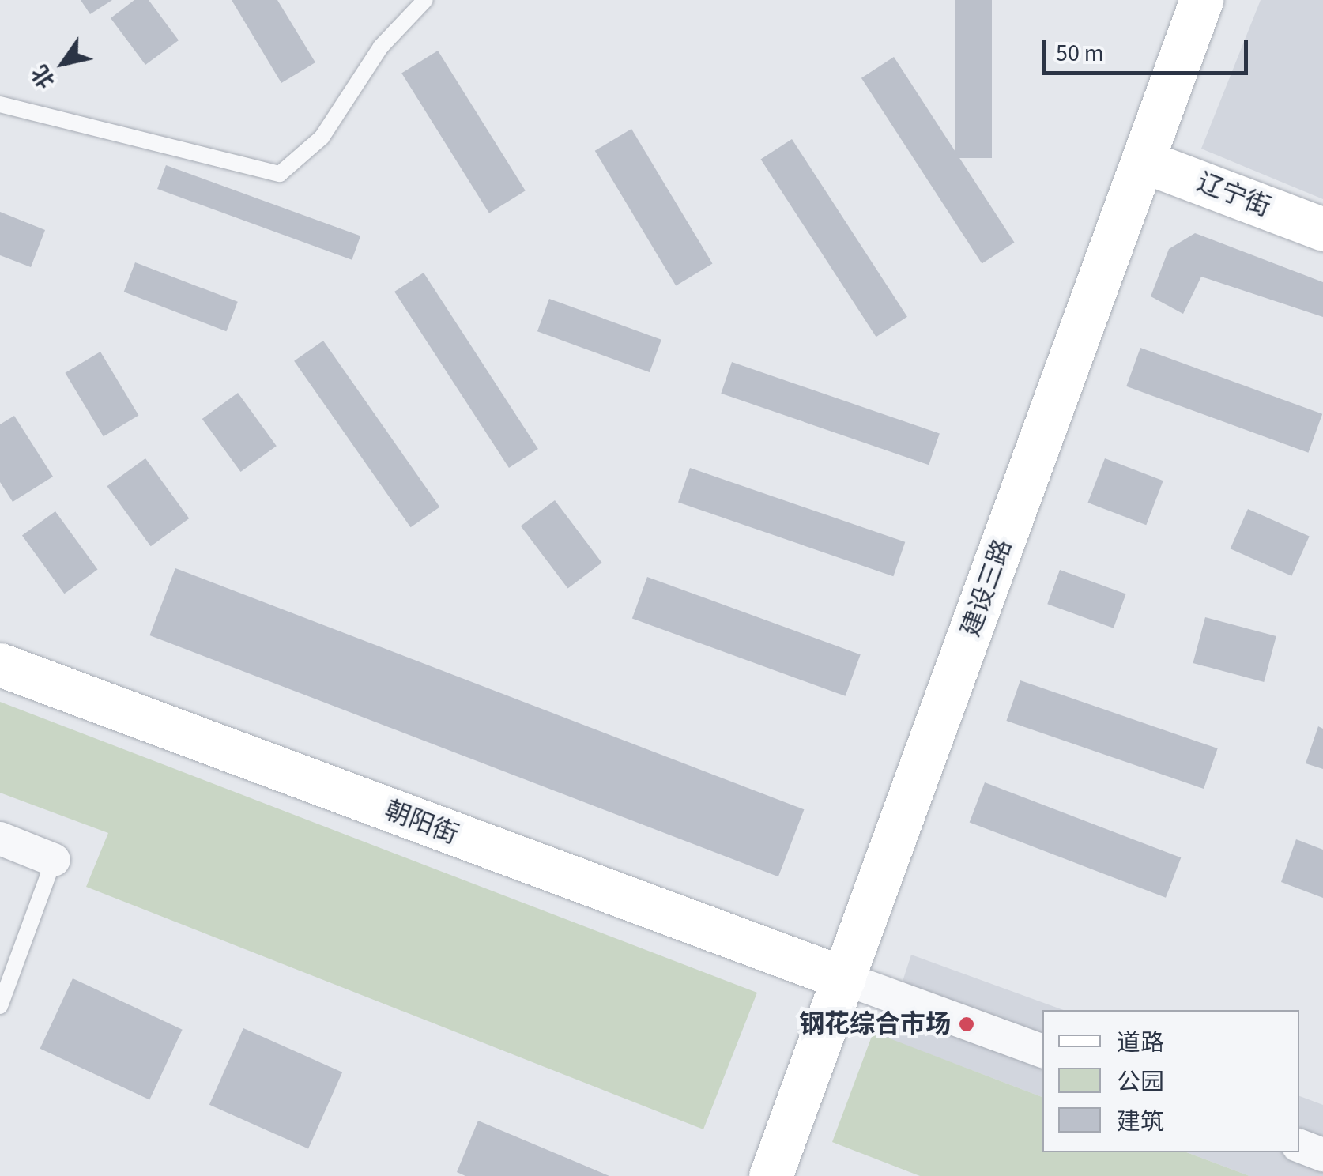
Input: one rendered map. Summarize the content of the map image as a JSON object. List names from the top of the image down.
{
  "streets": {
    "street": ["辽宁街", "建设三路", "朝阳街"]
  },
  "crossings": [
    ["辽宁街", "建设三路"],
    ["建设三路", "朝阳街"]
  ],
  "places": ["钢花综合市场"],
  "legend": ["道路", "公园", "建筑"],
  "scale_bar": "50 m",
  "north": "bottom left"
}
